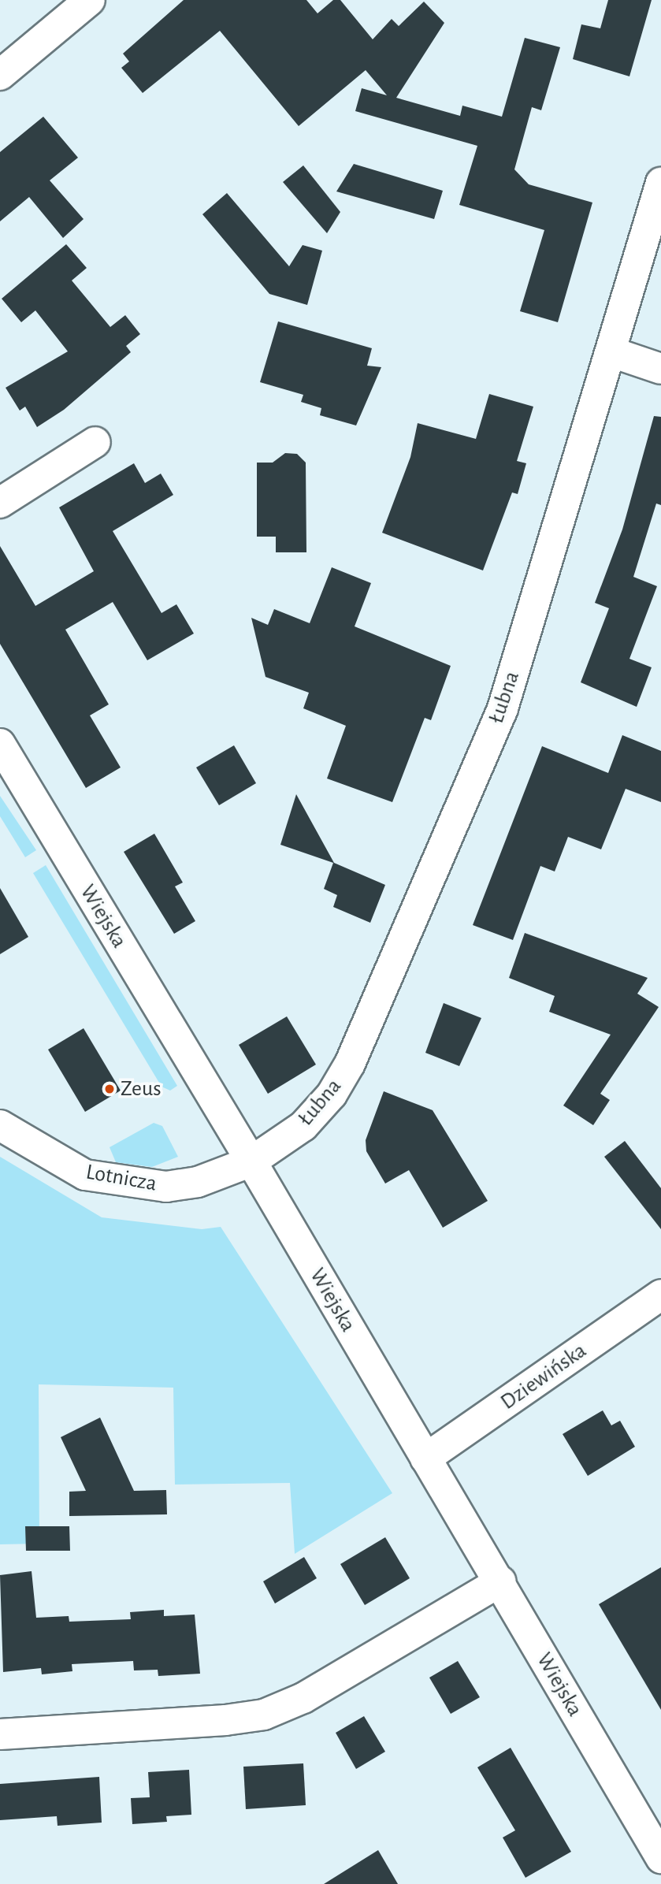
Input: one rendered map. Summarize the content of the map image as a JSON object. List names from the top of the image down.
{
  "streets": {
    "street": [
      "Łubna",
      "Wiejska",
      "Lotnicza",
      "Dziewińska"
    ]
  },
  "crossings": [
    ["Łubna", "Wiejska"],
    ["Łubna", "Lotnicza"],
    ["Wiejska", "Lotnicza"],
    ["Wiejska", "Dziewińska"]
  ],
  "places": ["Zeus"]
}
